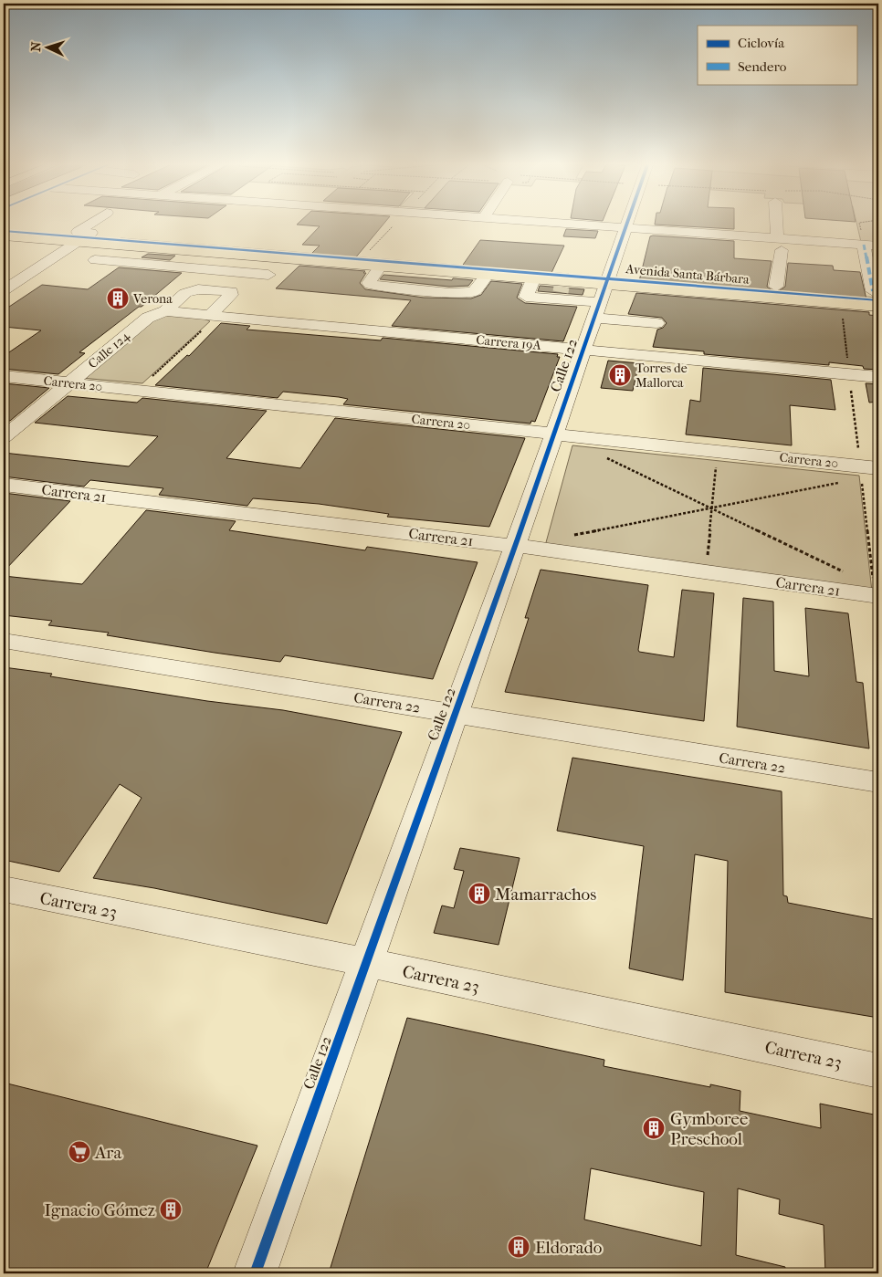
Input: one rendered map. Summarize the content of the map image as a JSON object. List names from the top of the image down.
{
  "streets": {
    "street": [
      "Carrera 19A",
      "Calle 124",
      "Calle 122",
      "Carrera 20",
      "Carrera 21",
      "Carrera 22",
      "Carrera 23"
    ],
    "cycle path": ["Avenida Santa Bárbara"]
  },
  "crossings": [
    ["Carrera 19A", "Calle 124"],
    ["Carrera 19A", "Calle 122"],
    ["Calle 124", "Carrera 20"],
    ["Calle 122", "Carrera 20"],
    ["Calle 122", "Carrera 21"],
    ["Calle 122", "Carrera 22"],
    ["Calle 122", "Carrera 23"]
  ],
  "places": {
    "building": [
      "Verona",
      "Torres de Mallorca",
      "Mamarrachos",
      "Gymboree Preschool",
      "Ignacio Gómez",
      "Eldorado"
    ],
    "supermarket": ["Ara"]
  },
  "legend": ["Ciclovía", "Sendero"],
  "north": "left"
}
